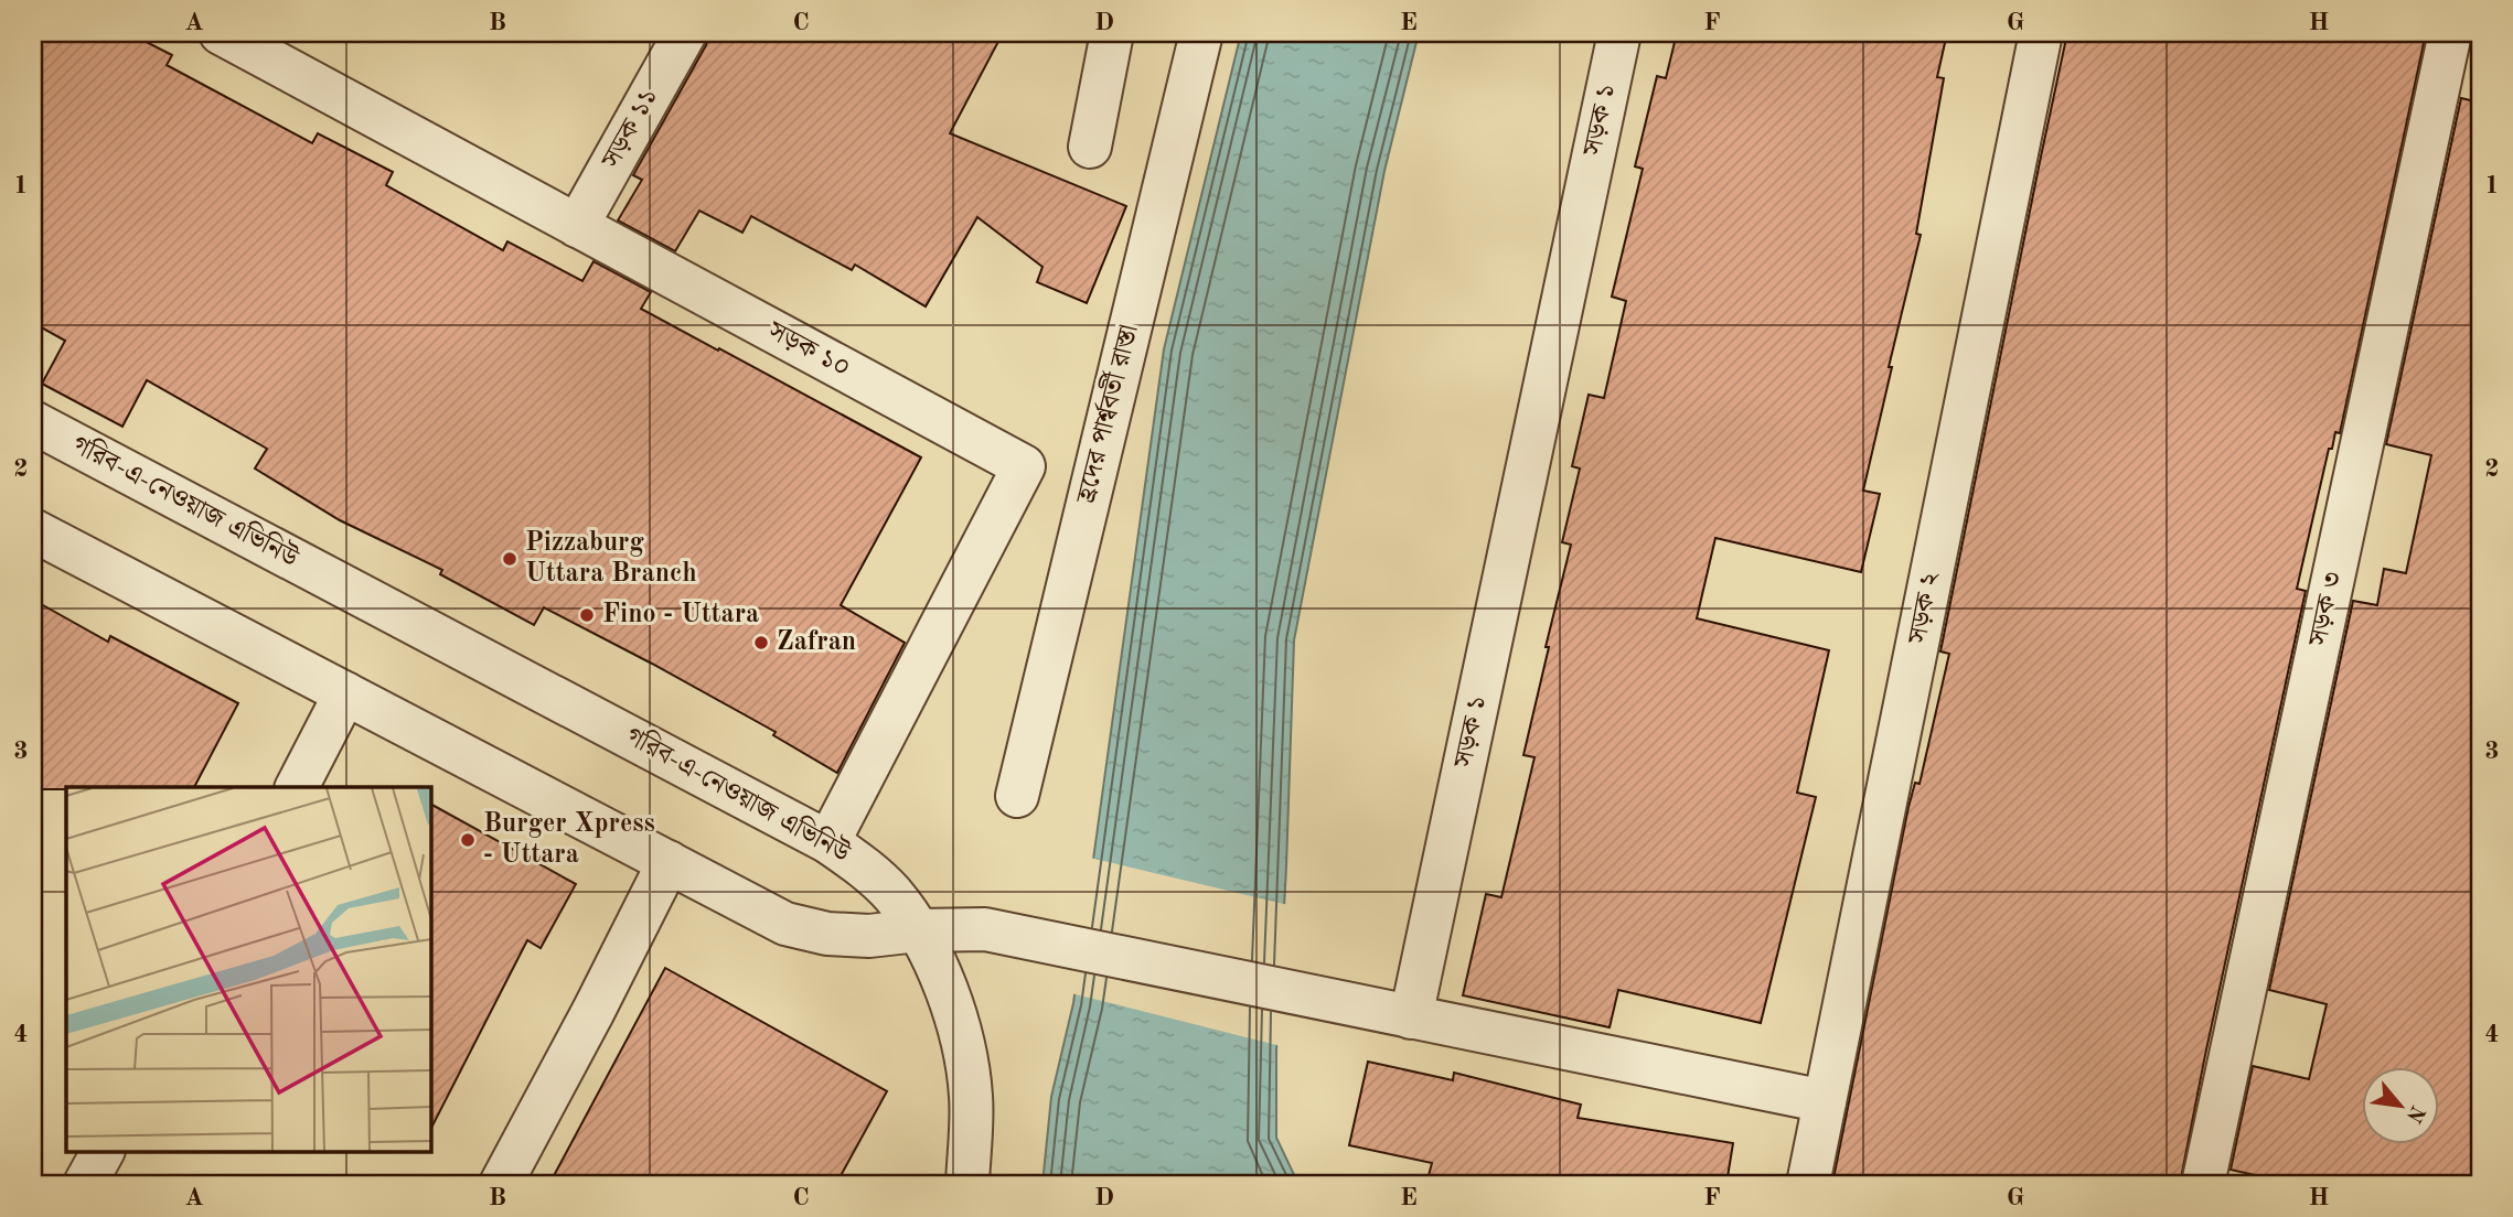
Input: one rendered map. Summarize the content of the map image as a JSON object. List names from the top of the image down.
{
  "streets": {
    "street": [
      "সড়ক ১",
      "সড়ক ১১",
      "সড়ক ১০",
      "হ্রদের পার্শ্ববর্তী রাস্তা",
      "গরিব-এ-নেওয়াজ এভিনিউ",
      "সড়ক ২",
      "সড়ক ৩"
    ]
  },
  "crossings": [
    ["সড়ক ১১", "সড়ক ১০"],
    ["সড়ক ১০", "গরিব-এ-নেওয়াজ এভিনিউ"]
  ],
  "places": [
    "Pizzaburg Uttara Branch",
    "Fino - Uttara",
    "Zafran",
    "Burger Xpress - Uttara"
  ],
  "north": "bottom right",
  "grid": {
    "columns": [
      "A",
      "B",
      "C",
      "D",
      "E",
      "F",
      "G",
      "H"
    ],
    "rows": [
      "1",
      "2",
      "3",
      "4"
    ]
  }
}
